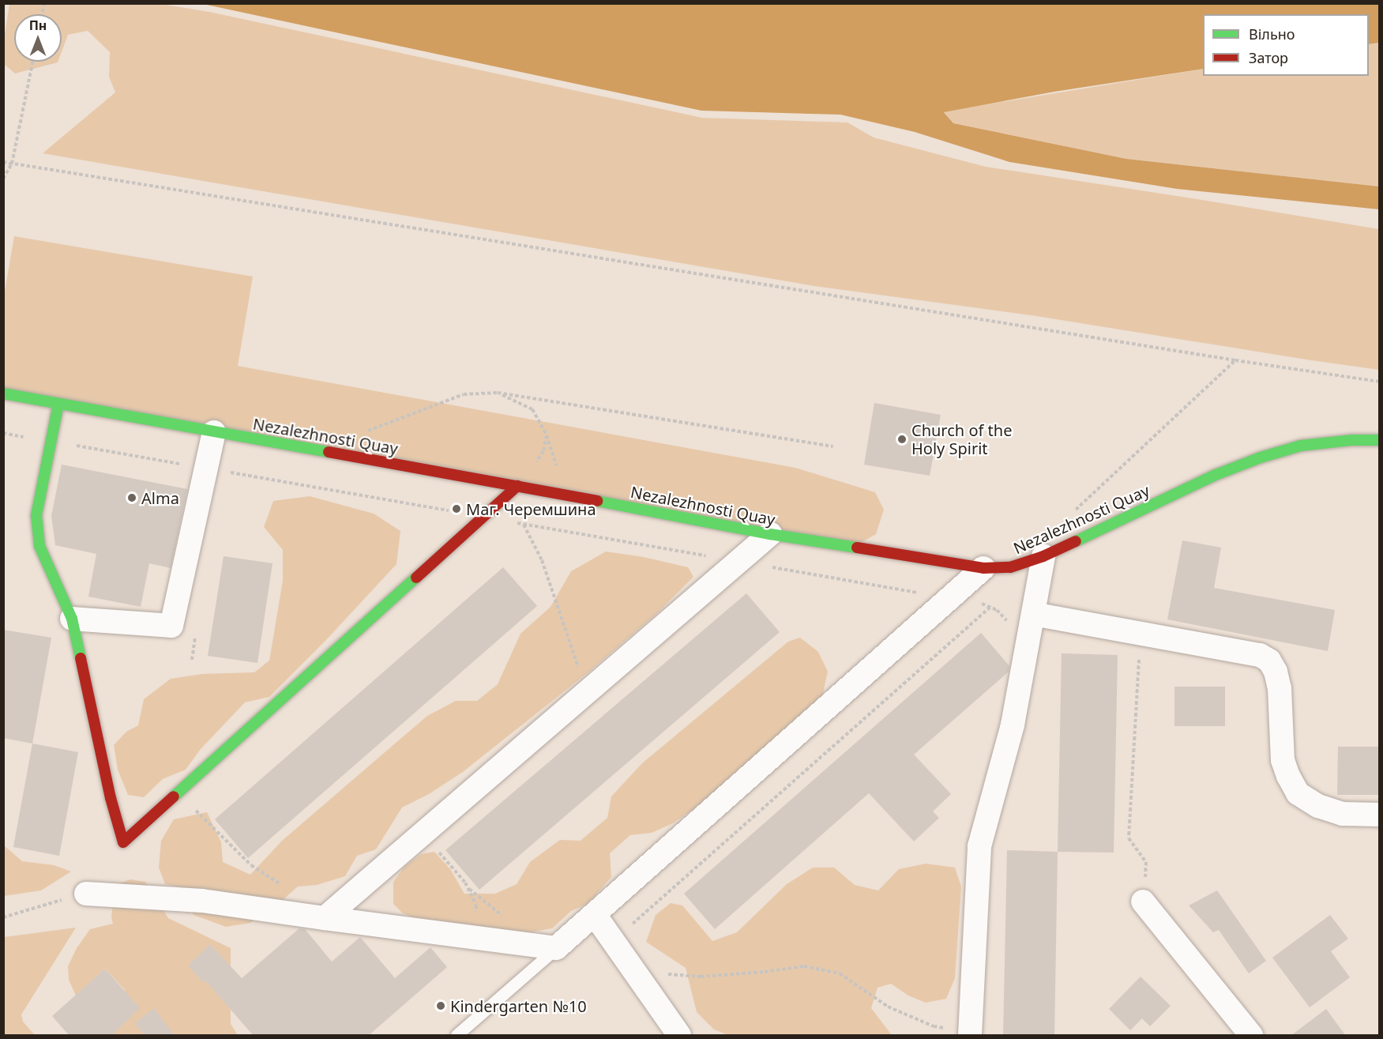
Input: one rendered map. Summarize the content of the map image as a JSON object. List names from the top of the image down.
{
  "streets": {
    "street": ["Nezalezhnosti Quay"]
  },
  "places": [
    "Church of the Holy Spirit",
    "Alma",
    "Маг. Черемшина",
    "Kindergarten №10"
  ],
  "legend": ["Вільно", "Затор"],
  "north": "top"
}
